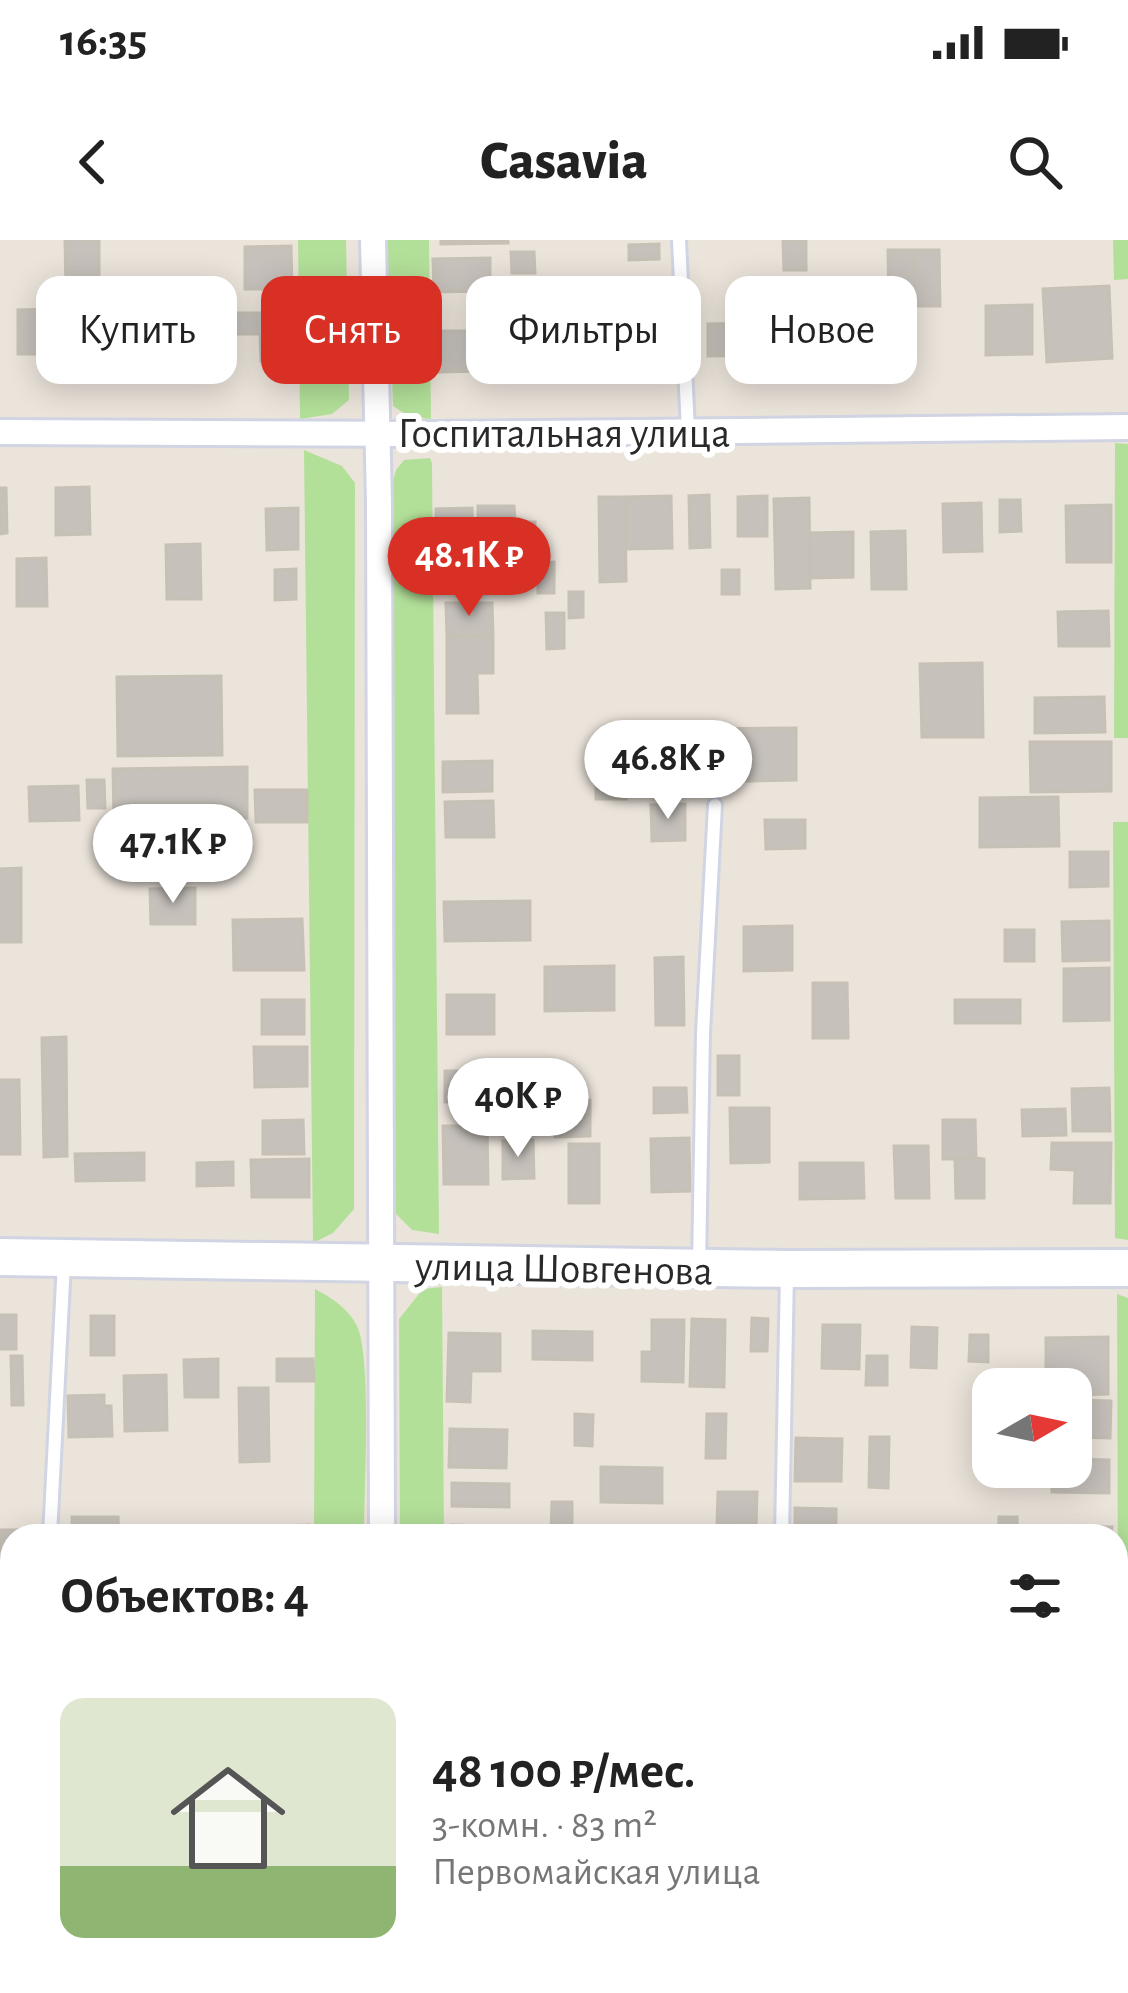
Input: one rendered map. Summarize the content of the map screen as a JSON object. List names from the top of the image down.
{
  "streets": {
    "main road": ["улица Шовгенова"],
    "street": ["Госпитальная улица"]
  },
  "north": "right",
  "page": {
    "status": "16:35",
    "header": "Casavia",
    "chip": [
      "Купить",
      "Снять",
      "Фильтры",
      "Новое"
    ],
    "price": [
      "48.1K ₽",
      "46.8K ₽",
      "47.1K ₽",
      "40K ₽"
    ],
    "heading": "Объектов: 4",
    "list": [
      {
        "name": "48 100 ₽/мес.",
        "note": "3-комн. · 83 m² · Первомайская улица"
      }
    ]
  }
}
